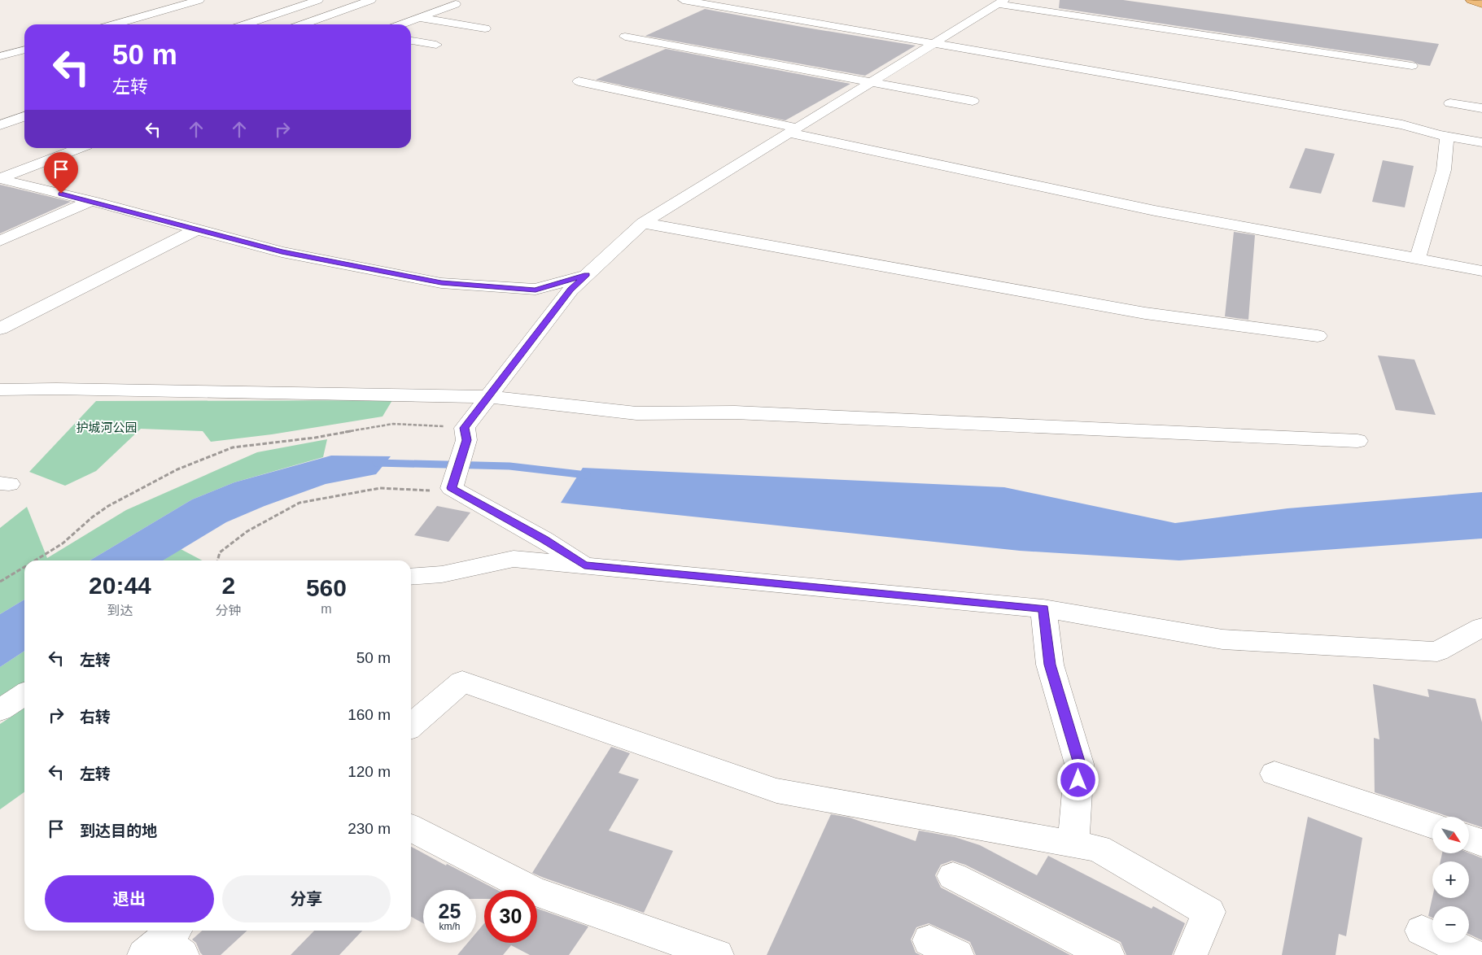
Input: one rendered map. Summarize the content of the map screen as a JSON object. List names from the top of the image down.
{
  "parks": ["护城河公园"],
  "north": "bottom right",
  "page": {
    "turn": ["50 m", "左转"],
    "eta": [
      "20:44",
      "到达",
      "2",
      "分钟",
      "560",
      "m"
    ],
    "list": [
      {
        "name": "左转",
        "value": "50 m"
      },
      {
        "name": "右转",
        "value": "160 m"
      },
      {
        "name": "左转",
        "value": "120 m"
      },
      {
        "name": "到达目的地",
        "value": "230 m"
      }
    ],
    "map_buttons": ["+", "−"],
    "buttons": ["退出", "分享"],
    "speed": "25 km/h",
    "limit": "30"
  }
}
